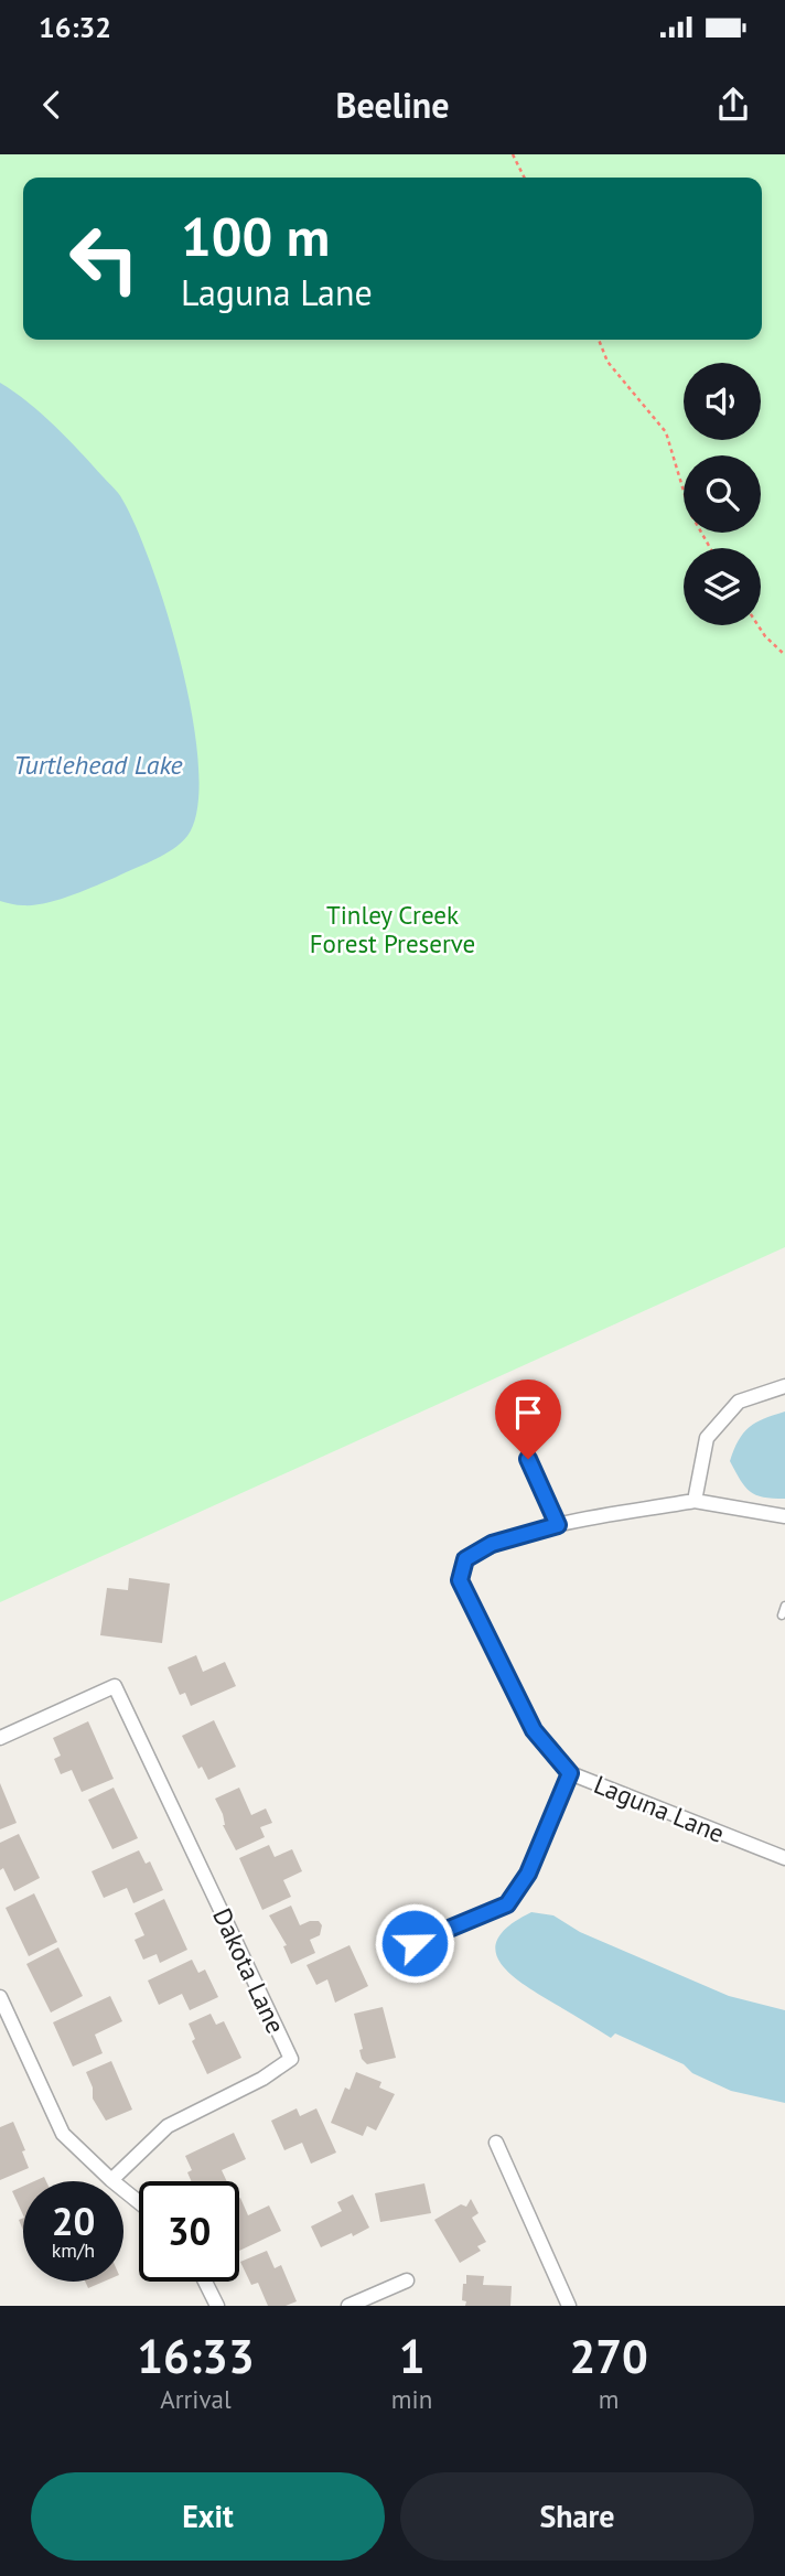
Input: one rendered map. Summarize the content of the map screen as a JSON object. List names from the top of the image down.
{
  "streets": {
    "street": ["Laguna Lane", "Dakota Lane"]
  },
  "water": ["Turtlehead Lake"],
  "parks": ["Tinley Creek Forest Preserve"],
  "page": {
    "status": "16:32",
    "header": "Beeline",
    "turn": ["100 m", "Laguna Lane"],
    "speed": "20 km/h",
    "limit": "30",
    "eta": [
      "16:33",
      "Arrival",
      "1",
      "min",
      "270",
      "m"
    ],
    "buttons": ["Exit", "Share"]
  }
}
